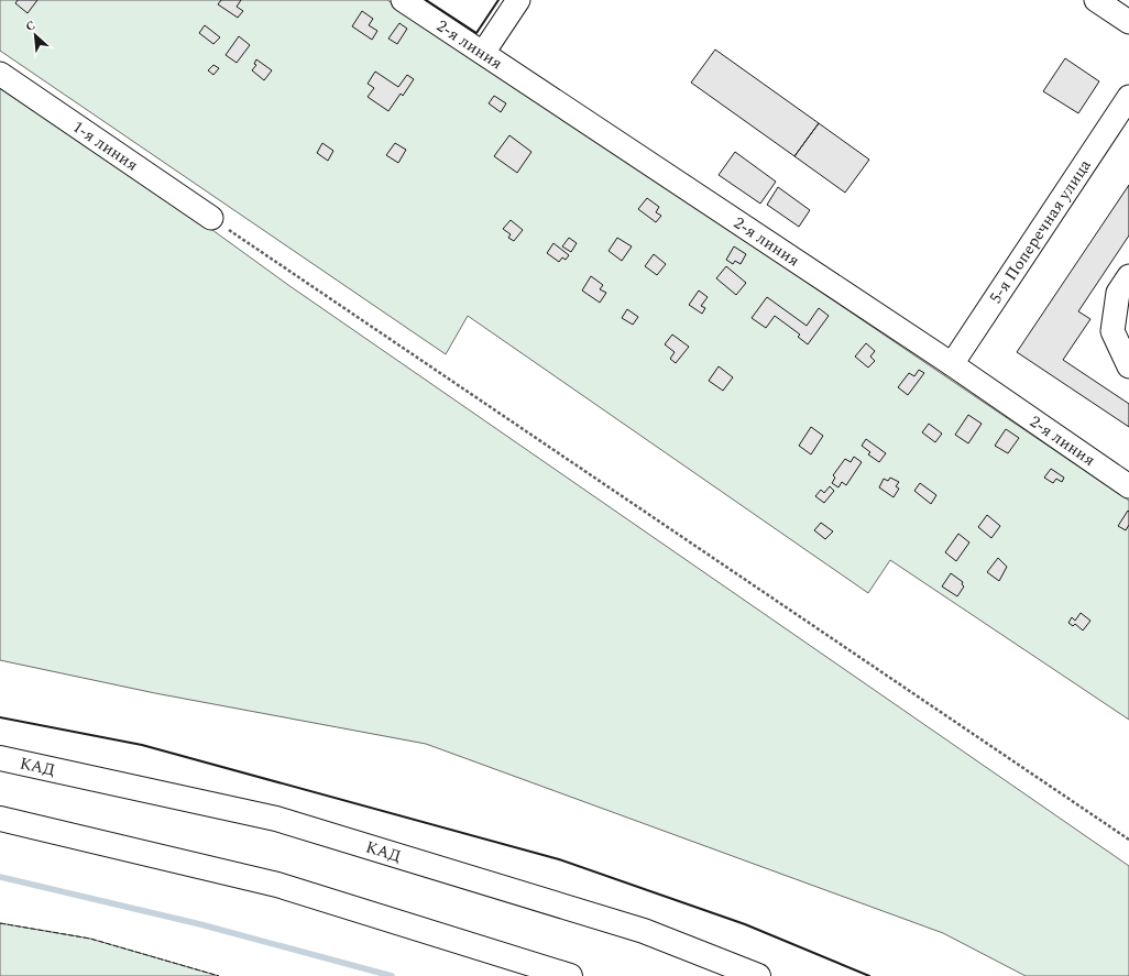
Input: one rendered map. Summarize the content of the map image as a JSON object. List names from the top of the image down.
{
  "streets": {
    "highway": ["КАД"],
    "street": ["2-я линия", "1-я линия", "5-я Поперечная улица"]
  },
  "crossings": [
    ["2-я линия", "5-я Поперечная улица"]
  ],
  "north": "top left"
}
